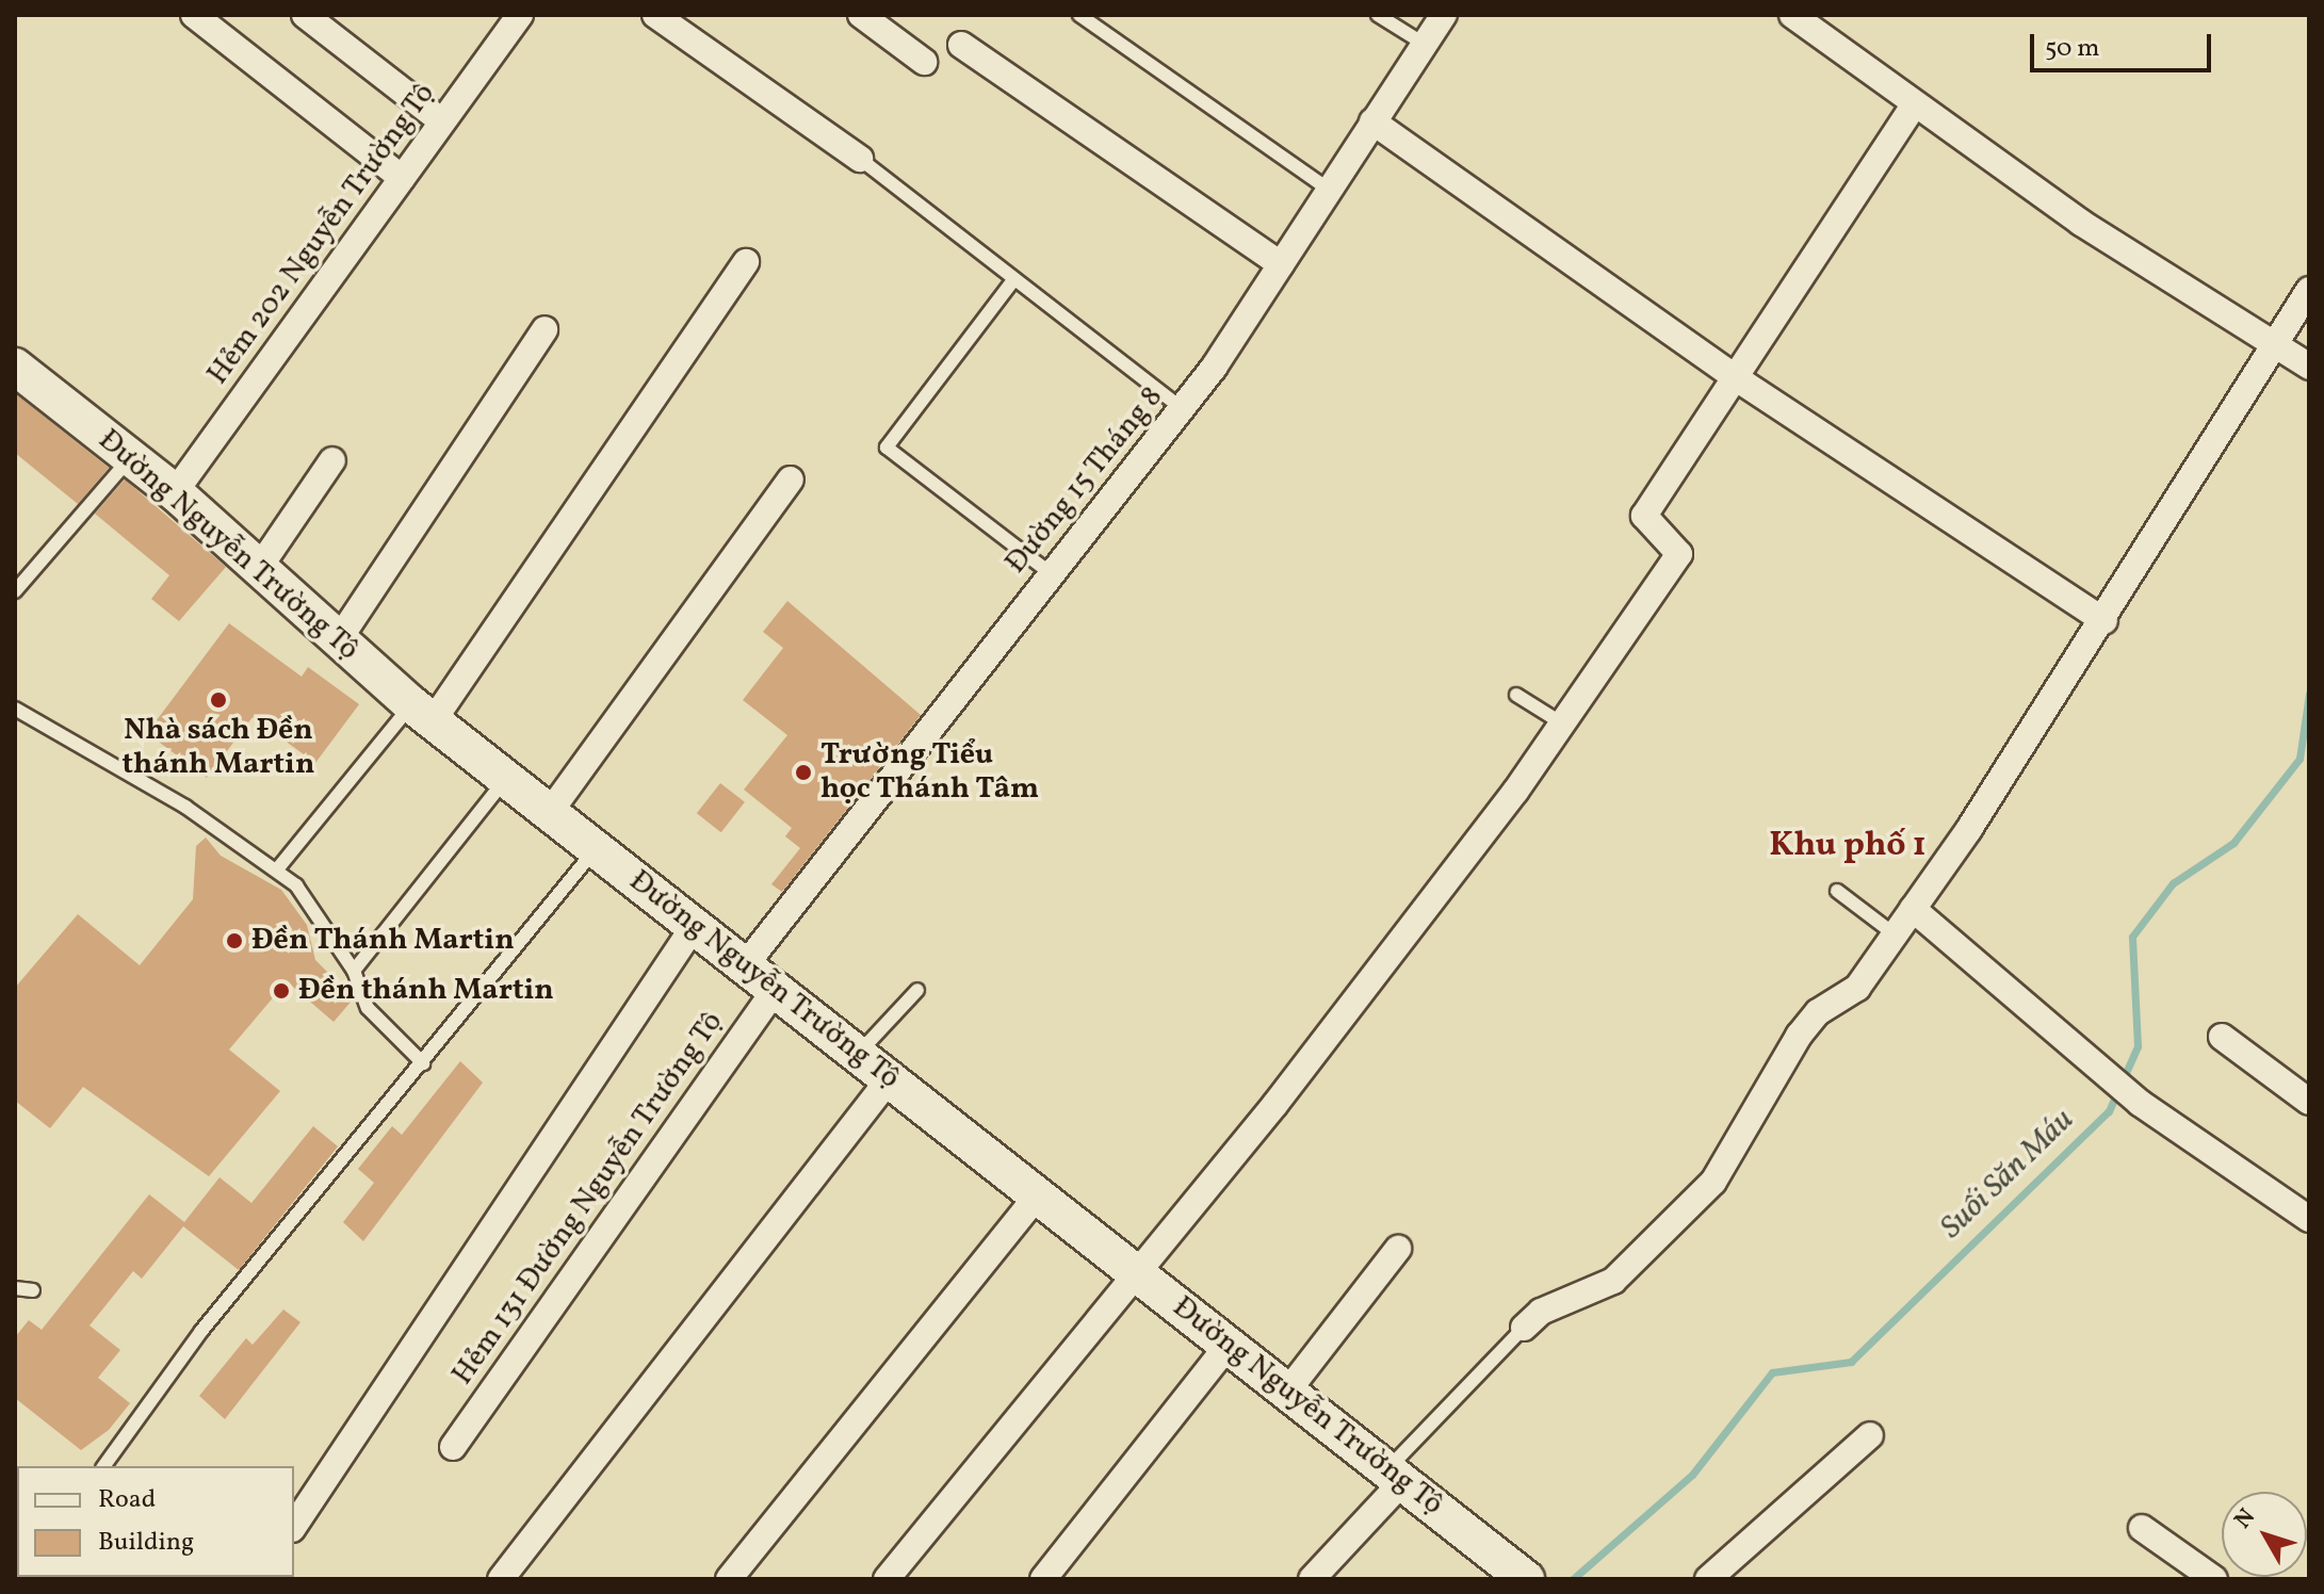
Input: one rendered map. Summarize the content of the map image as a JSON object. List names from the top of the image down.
{
  "streets": {
    "main road": ["Đường Nguyễn Trường Tộ"],
    "street": ["Hẻm 202 Nguyễn Trường Tộ", "Đường 15 Tháng 8", "Hẻm 131 Đường Nguyễn Trường Tộ"]
  },
  "crossings": [
    ["Hẻm 202 Nguyễn Trường Tộ", "Đường Nguyễn Trường Tộ"],
    ["Đường 15 Tháng 8", "Đường Nguyễn Trường Tộ"],
    ["Đường Nguyễn Trường Tộ", "Hẻm 131 Đường Nguyễn Trường Tộ"]
  ],
  "districts": ["Khu phố 1"],
  "water": ["Suối Săn Máu"],
  "places": [
    "Nhà sách Đền thánh Martin",
    "Trường Tiểu học Thánh Tâm",
    "Đền Thánh Martin",
    "Đền thánh Martin"
  ],
  "legend": ["Road", "Building"],
  "scale_bar": "50 m",
  "north": "top left"
}
